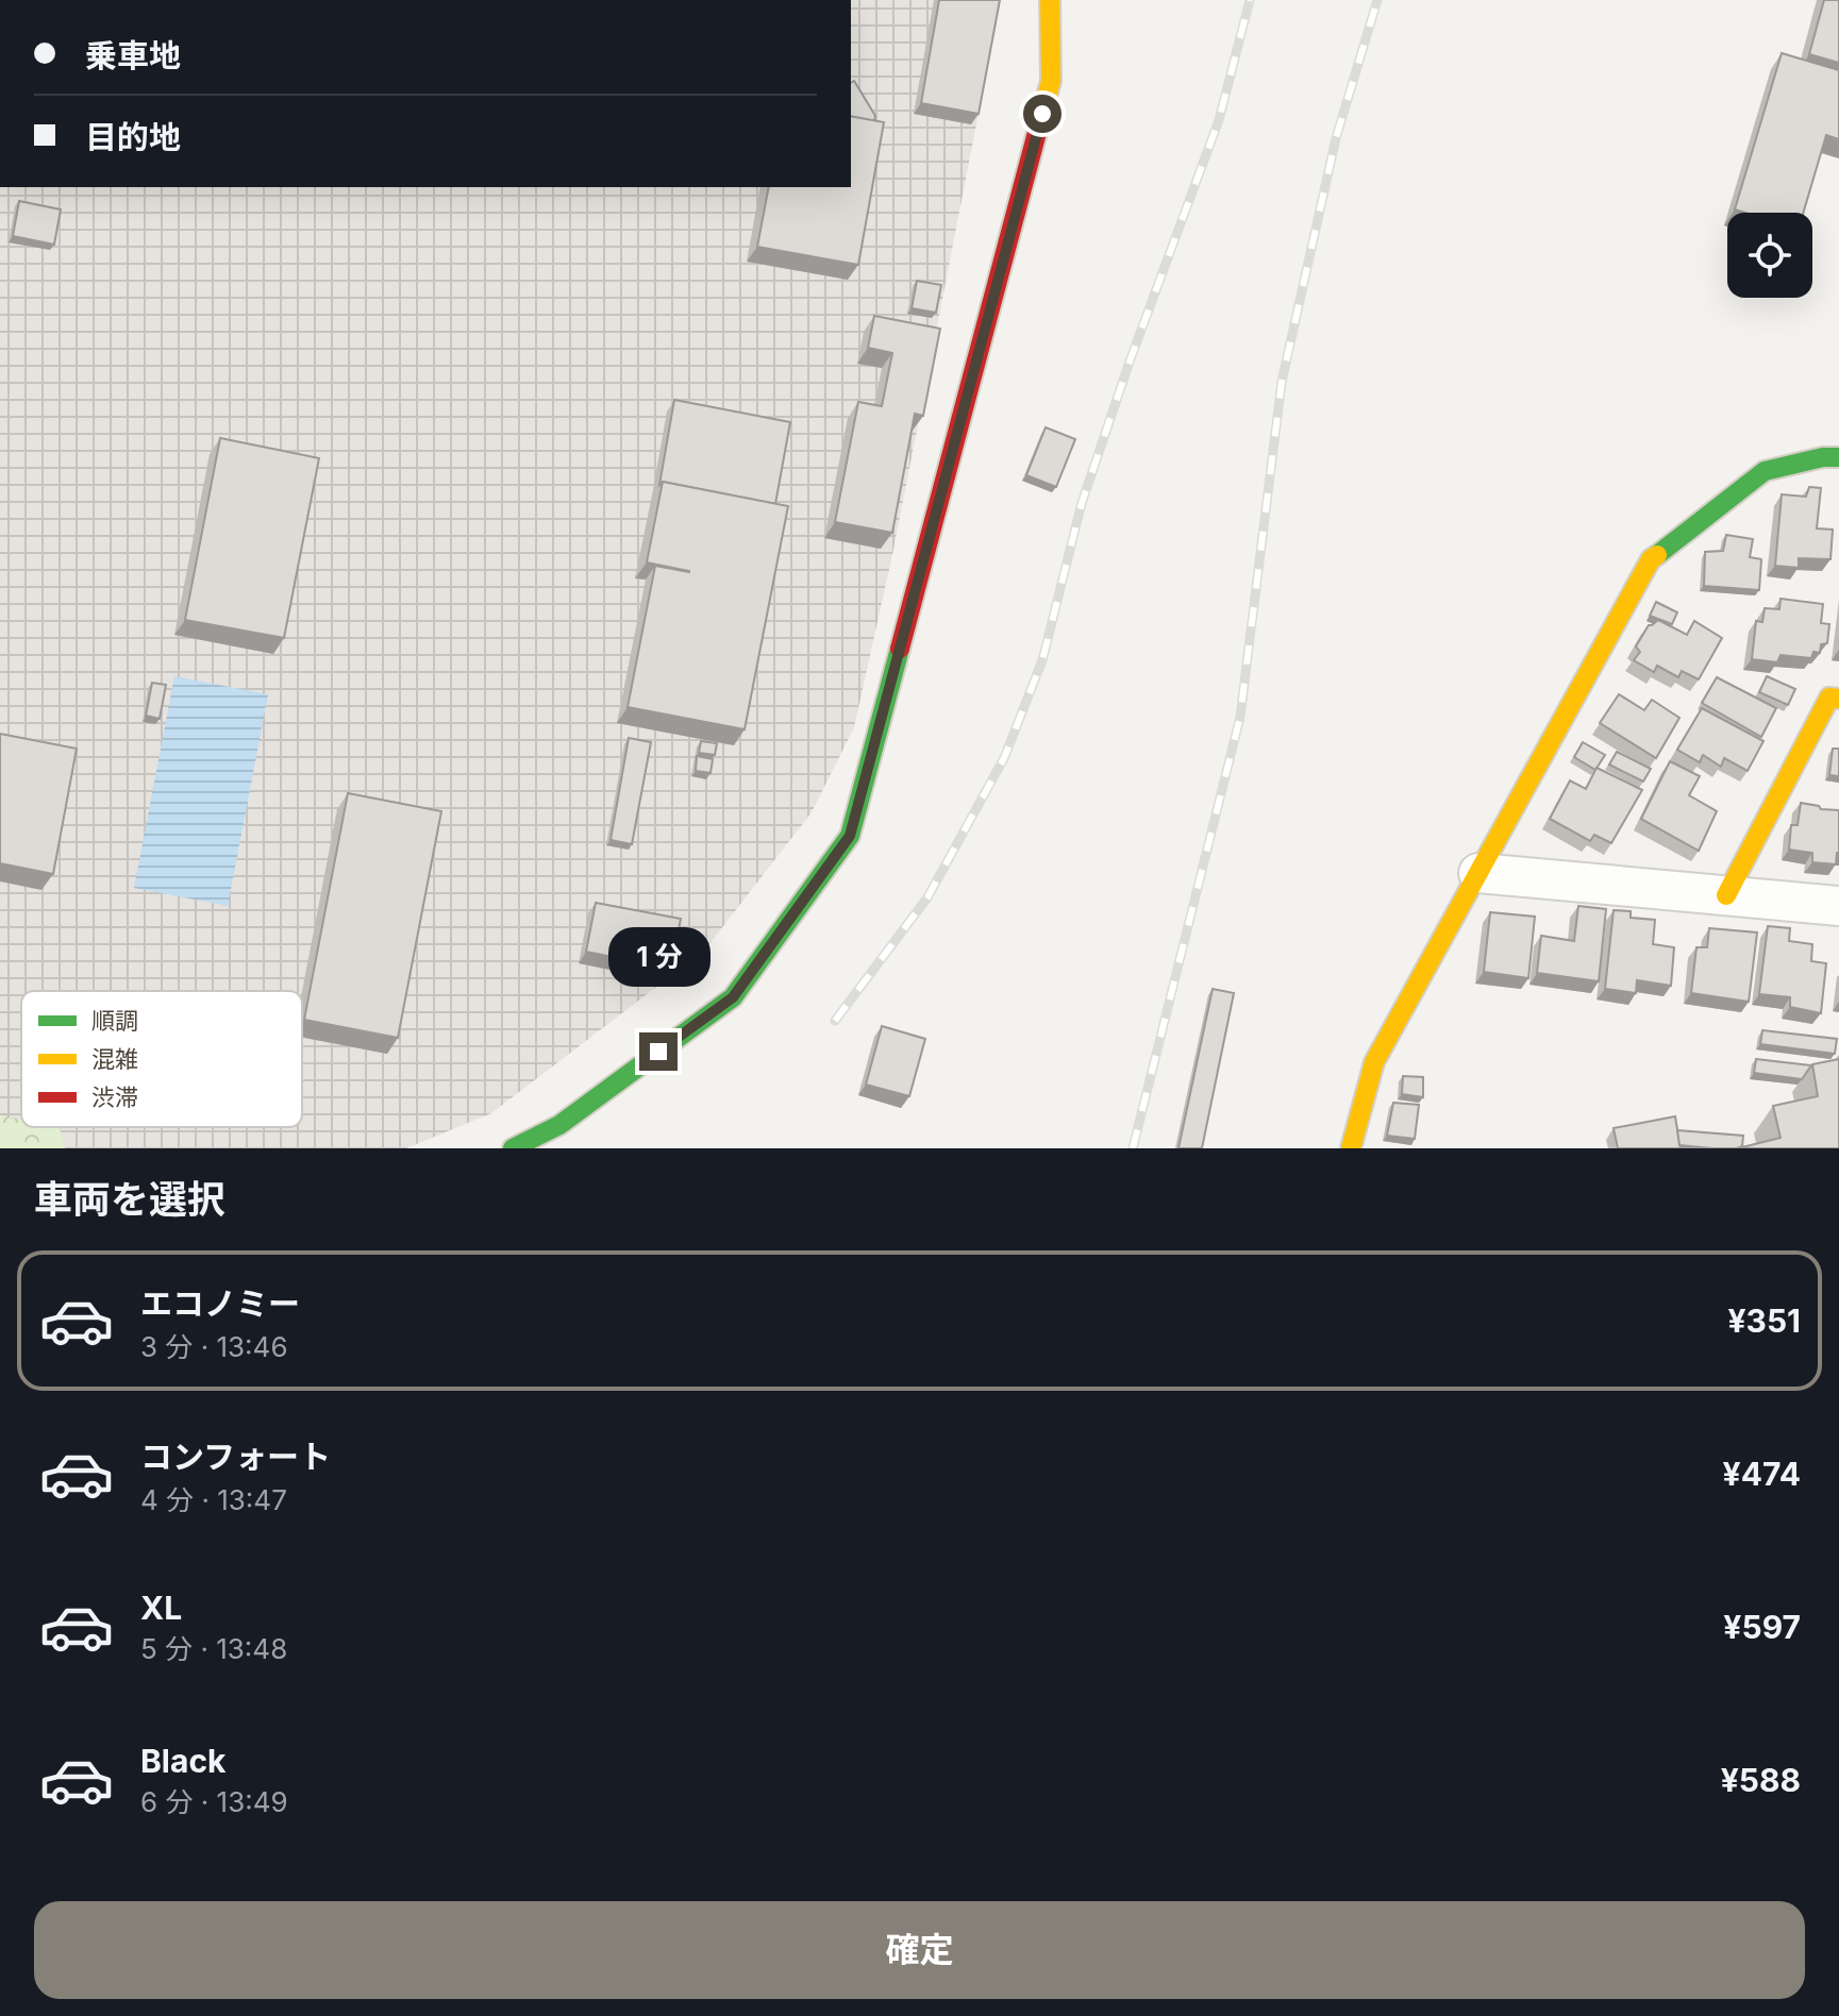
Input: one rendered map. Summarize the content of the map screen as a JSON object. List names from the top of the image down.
{
  "legend": ["順調", "混雑", "渋滞"],
  "page": {
    "banner": ["乗車地", "目的地"],
    "bubble": "1 分",
    "heading": "車両を選択",
    "list": [
      {
        "name": "エコノミー",
        "note": "3 分 · 13:46",
        "value": "¥351"
      },
      {
        "name": "コンフォート",
        "note": "4 分 · 13:47",
        "value": "¥474"
      },
      {
        "name": "XL",
        "note": "5 分 · 13:48",
        "value": "¥597"
      },
      {
        "name": "Black",
        "note": "6 分 · 13:49",
        "value": "¥588"
      }
    ],
    "buttons": "確定"
  }
}
